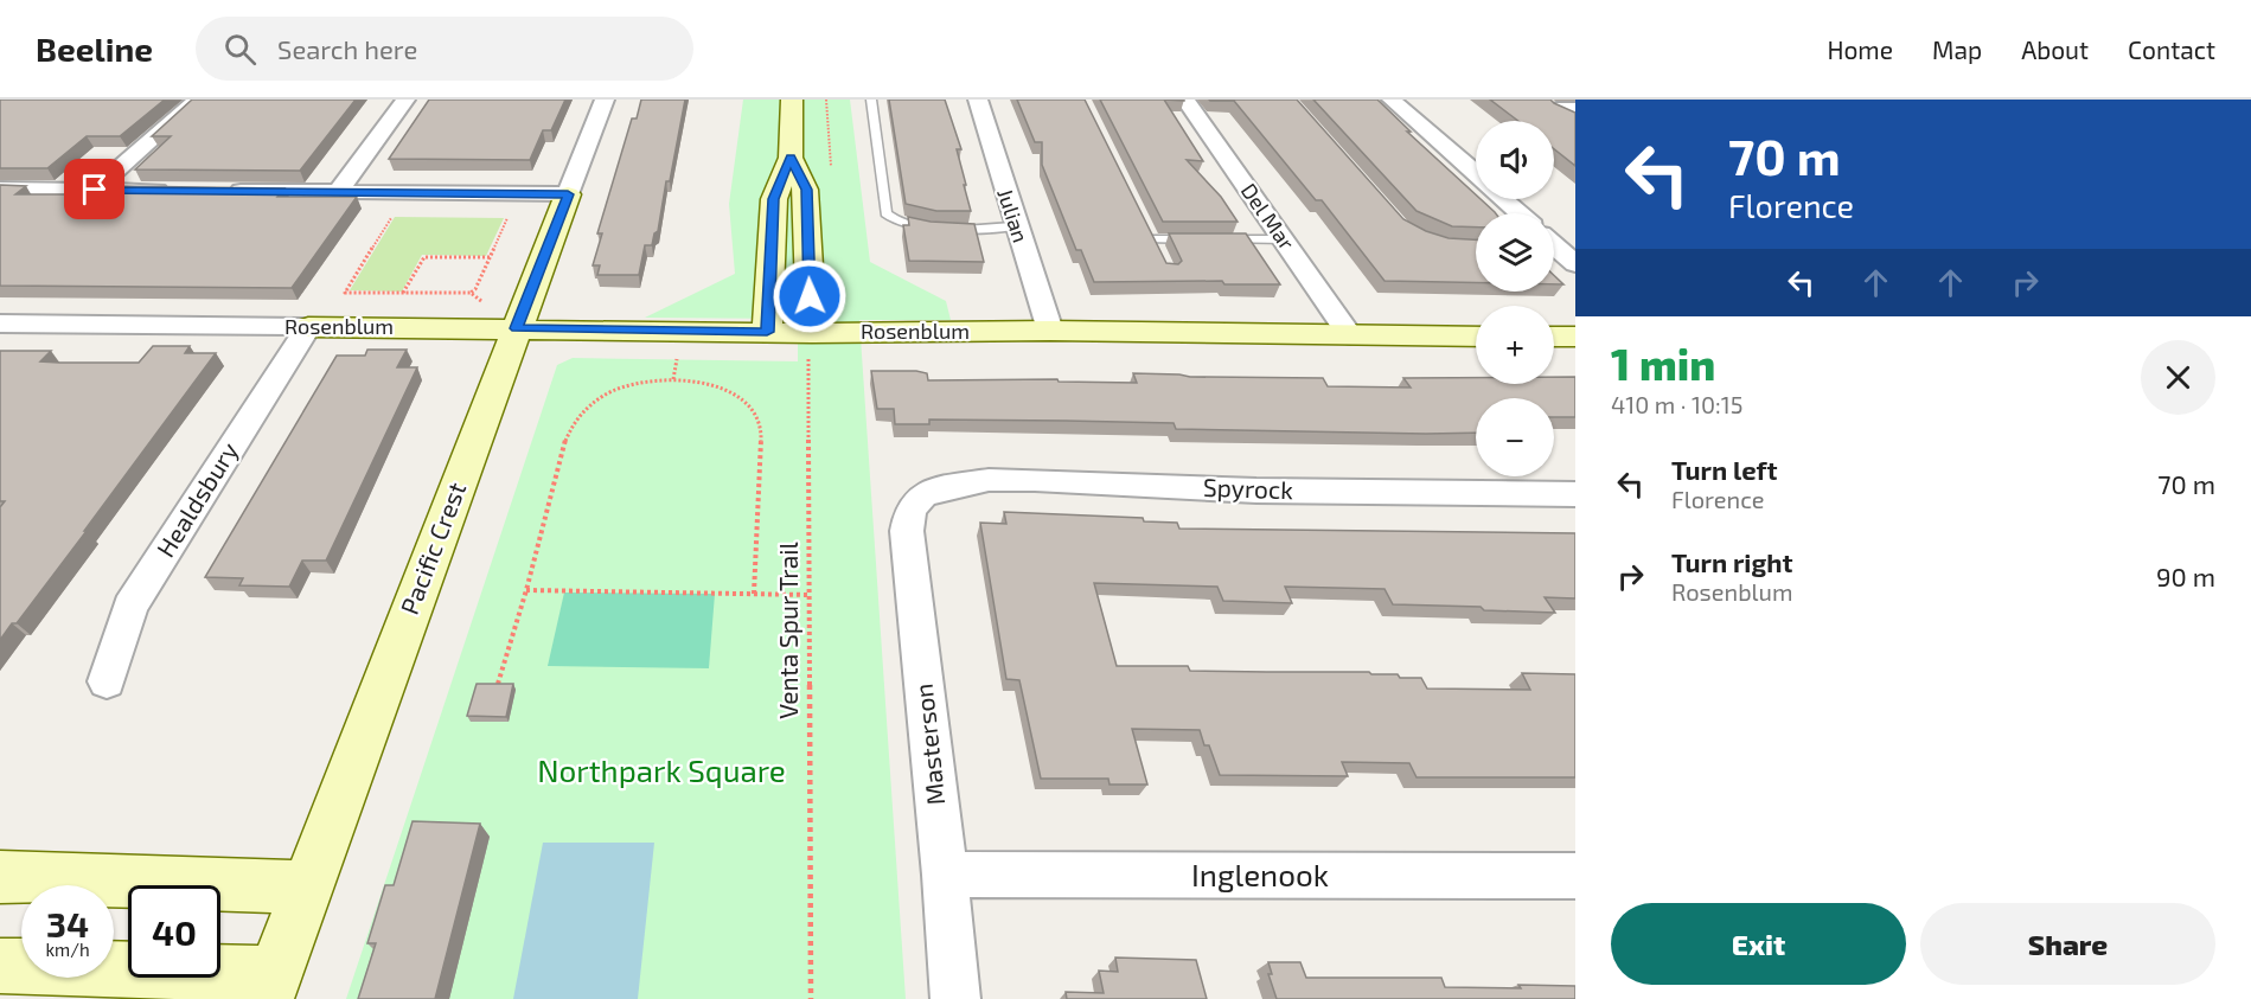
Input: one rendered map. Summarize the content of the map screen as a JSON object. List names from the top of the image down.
{
  "streets": {
    "street": [
      "Julian",
      "Del Mar",
      "Rosenblum",
      "Spyrock",
      "Healdsbury",
      "Pacific Crest",
      "Masterson",
      "Inglenook"
    ],
    "path": ["Venta Spur Trail"]
  },
  "crossings": [
    ["Julian", "Rosenblum"],
    ["Del Mar", "Rosenblum"],
    ["Rosenblum", "Healdsbury"],
    ["Rosenblum", "Pacific Crest"],
    ["Rosenblum", "Venta Spur Trail"],
    ["Spyrock", "Masterson"],
    ["Masterson", "Inglenook"]
  ],
  "parks": ["Northpark Square"],
  "page": {
    "header": "Beeline",
    "search": "Search here",
    "nav": [
      "Home",
      "Map",
      "About",
      "Contact"
    ],
    "turn": ["70 m", "Florence"],
    "map_buttons": ["+", "−"],
    "heading": ["1 min", "410 m · 10:15"],
    "list": [
      {
        "name": "Turn left",
        "note": "Florence",
        "value": "70 m"
      },
      {
        "name": "Turn right",
        "note": "Rosenblum",
        "value": "90 m"
      }
    ],
    "speed": "34 km/h",
    "limit": "40",
    "buttons": ["Exit", "Share"]
  }
}
